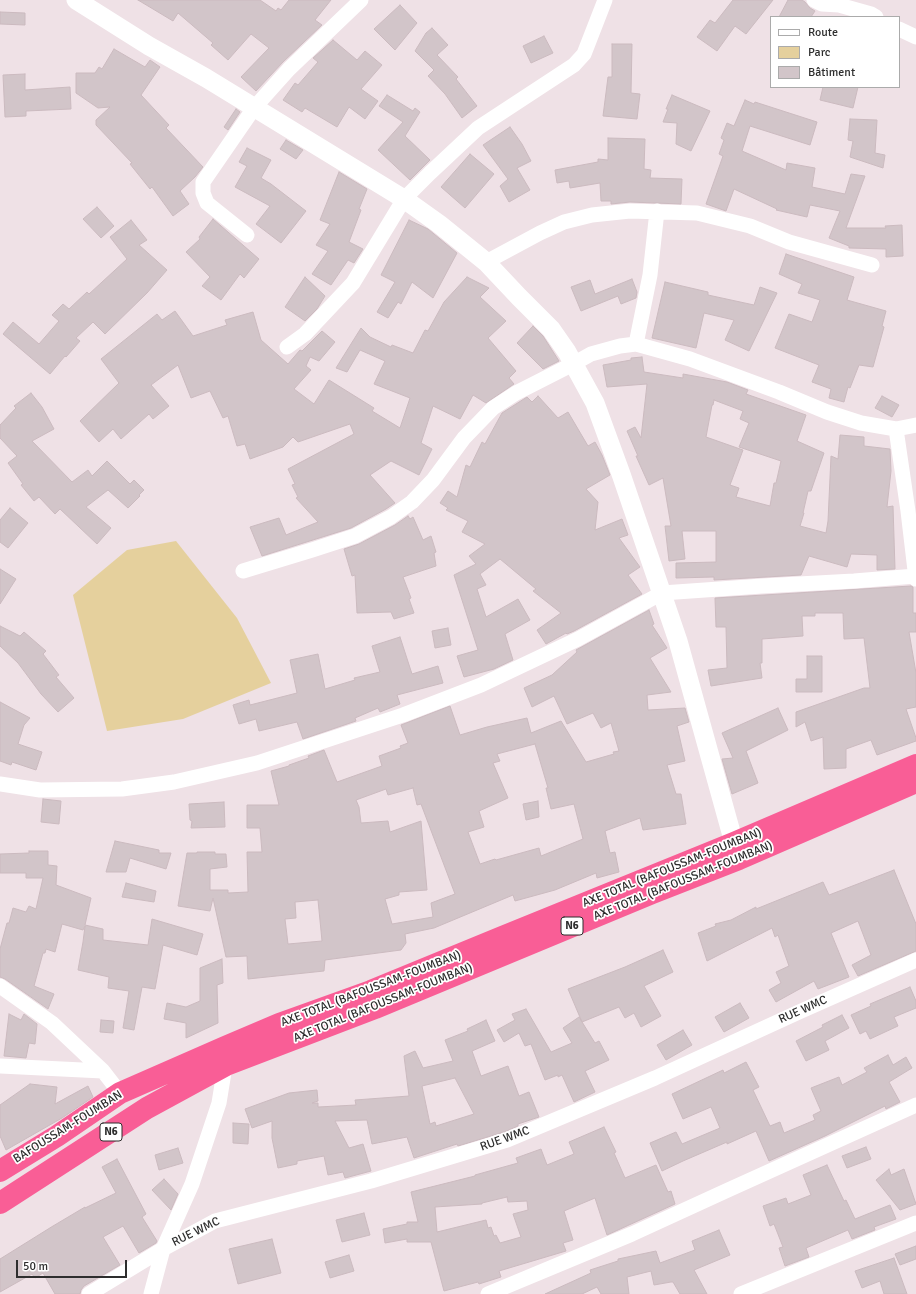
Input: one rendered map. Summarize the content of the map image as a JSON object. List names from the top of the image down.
{
  "streets": {
    "highway": ["AXE TOTAL (BAFOUSSAM-FOUMBAN)", "N6", "BAFOUSSAM-FOUMBAN"],
    "street": ["RUE WMC"]
  },
  "crossings": [
    ["AXE TOTAL (BAFOUSSAM-FOUMBAN)", "N6"],
    ["AXE TOTAL (BAFOUSSAM-FOUMBAN)", "BAFOUSSAM-FOUMBAN"],
    ["N6", "BAFOUSSAM-FOUMBAN"]
  ],
  "legend": ["Route", "Parc", "Bâtiment"],
  "scale_bar": "50 m"
}
